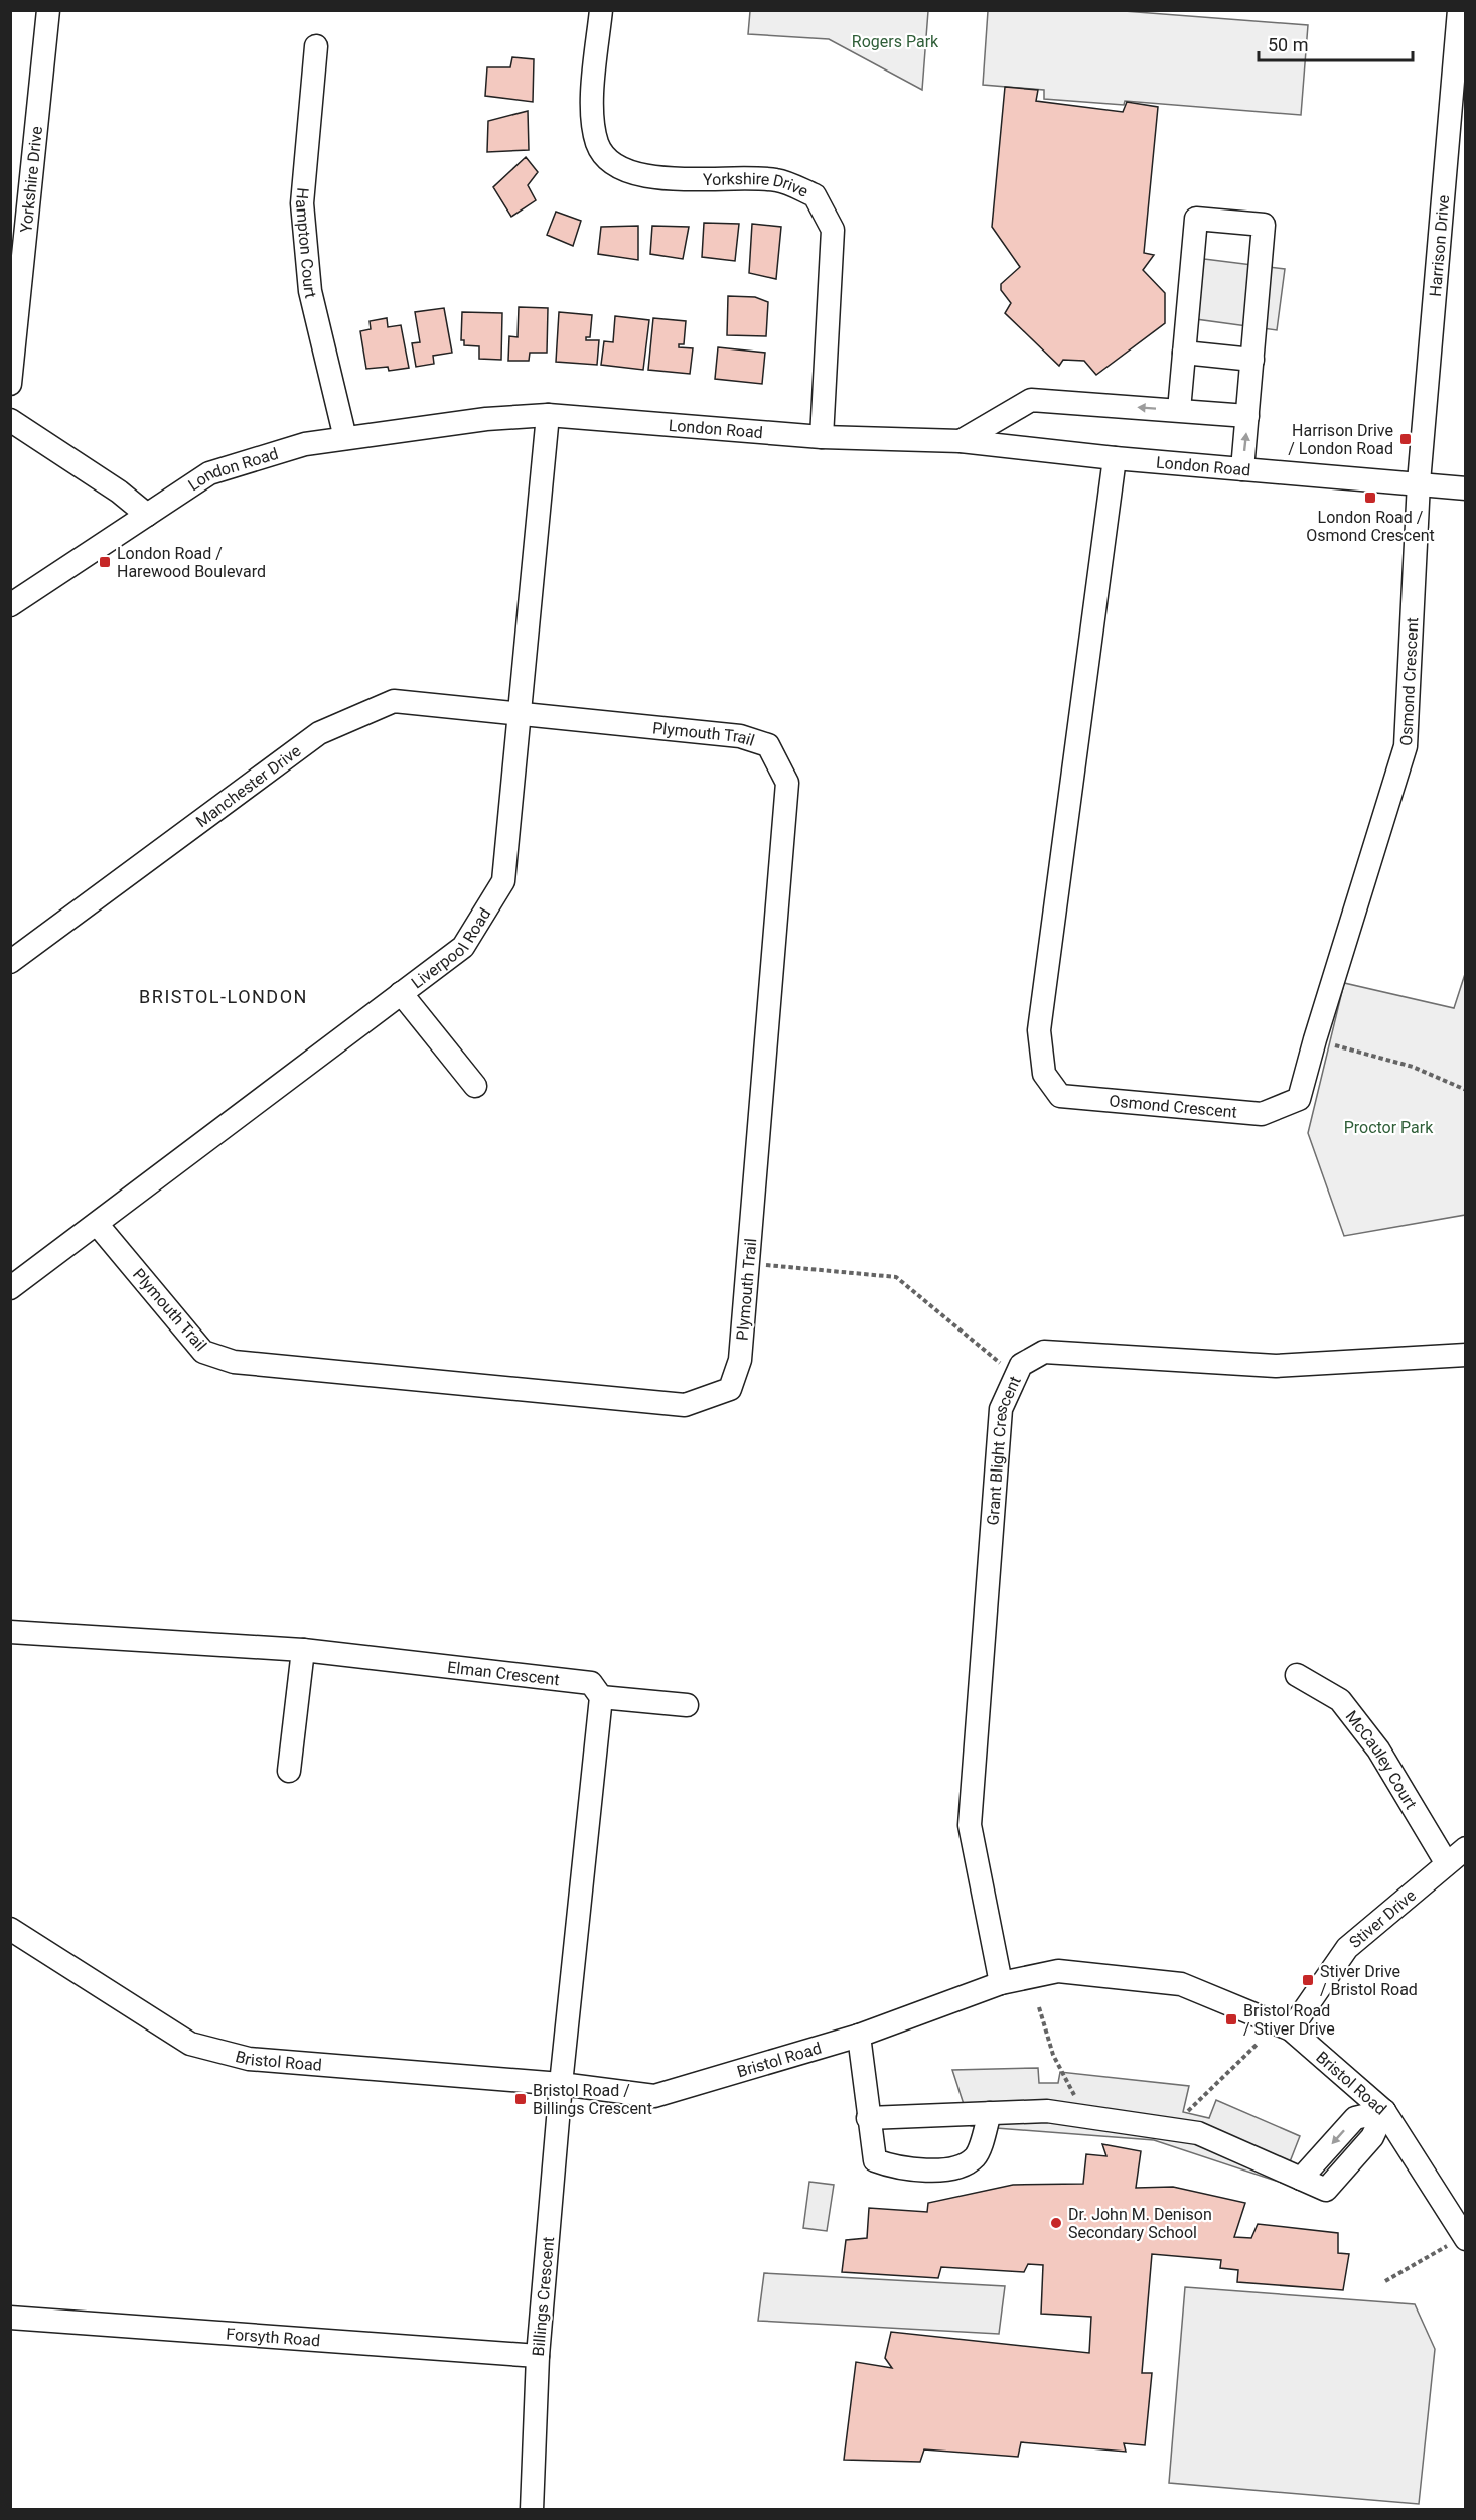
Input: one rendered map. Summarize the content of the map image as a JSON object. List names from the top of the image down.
{
  "streets": {
    "street": [
      "Yorkshire Drive",
      "Hampton Court",
      "Harrison Drive",
      "London Road",
      "Osmond Crescent",
      "Plymouth Trail",
      "Manchester Drive",
      "Liverpool Road",
      "Grant Blight Crescent",
      "Elman Crescent",
      "McCauley Court",
      "Stiver Drive",
      "Bristol Road",
      "Billings Crescent",
      "Forsyth Road"
    ]
  },
  "crossings": [
    ["Yorkshire Drive", "London Road"],
    ["Hampton Court", "London Road"],
    ["Harrison Drive", "London Road"],
    ["Harrison Drive", "Osmond Crescent"],
    ["London Road", "Osmond Crescent"],
    ["London Road", "Liverpool Road"],
    ["Plymouth Trail", "Manchester Drive"],
    ["Plymouth Trail", "Liverpool Road"],
    ["Manchester Drive", "Liverpool Road"],
    ["Grant Blight Crescent", "Bristol Road"],
    ["McCauley Court", "Stiver Drive"],
    ["Stiver Drive", "Bristol Road"],
    ["Bristol Road", "Billings Crescent"],
    ["Billings Crescent", "Forsyth Road"]
  ],
  "districts": ["BRISTOL-LONDON"],
  "parks": ["Rogers Park", "Proctor Park"],
  "places": {
    "transit": [
      "Harrison Drive / London Road",
      "London Road / Osmond Crescent",
      "London Road / Harewood Boulevard",
      "Stiver Drive / Bristol Road",
      "Bristol Road / Stiver Drive",
      "Bristol Road / Billings Crescent"
    ],
    "other": ["Dr. John M. Denison Secondary School"]
  },
  "scale_bar": "50 m"
}
